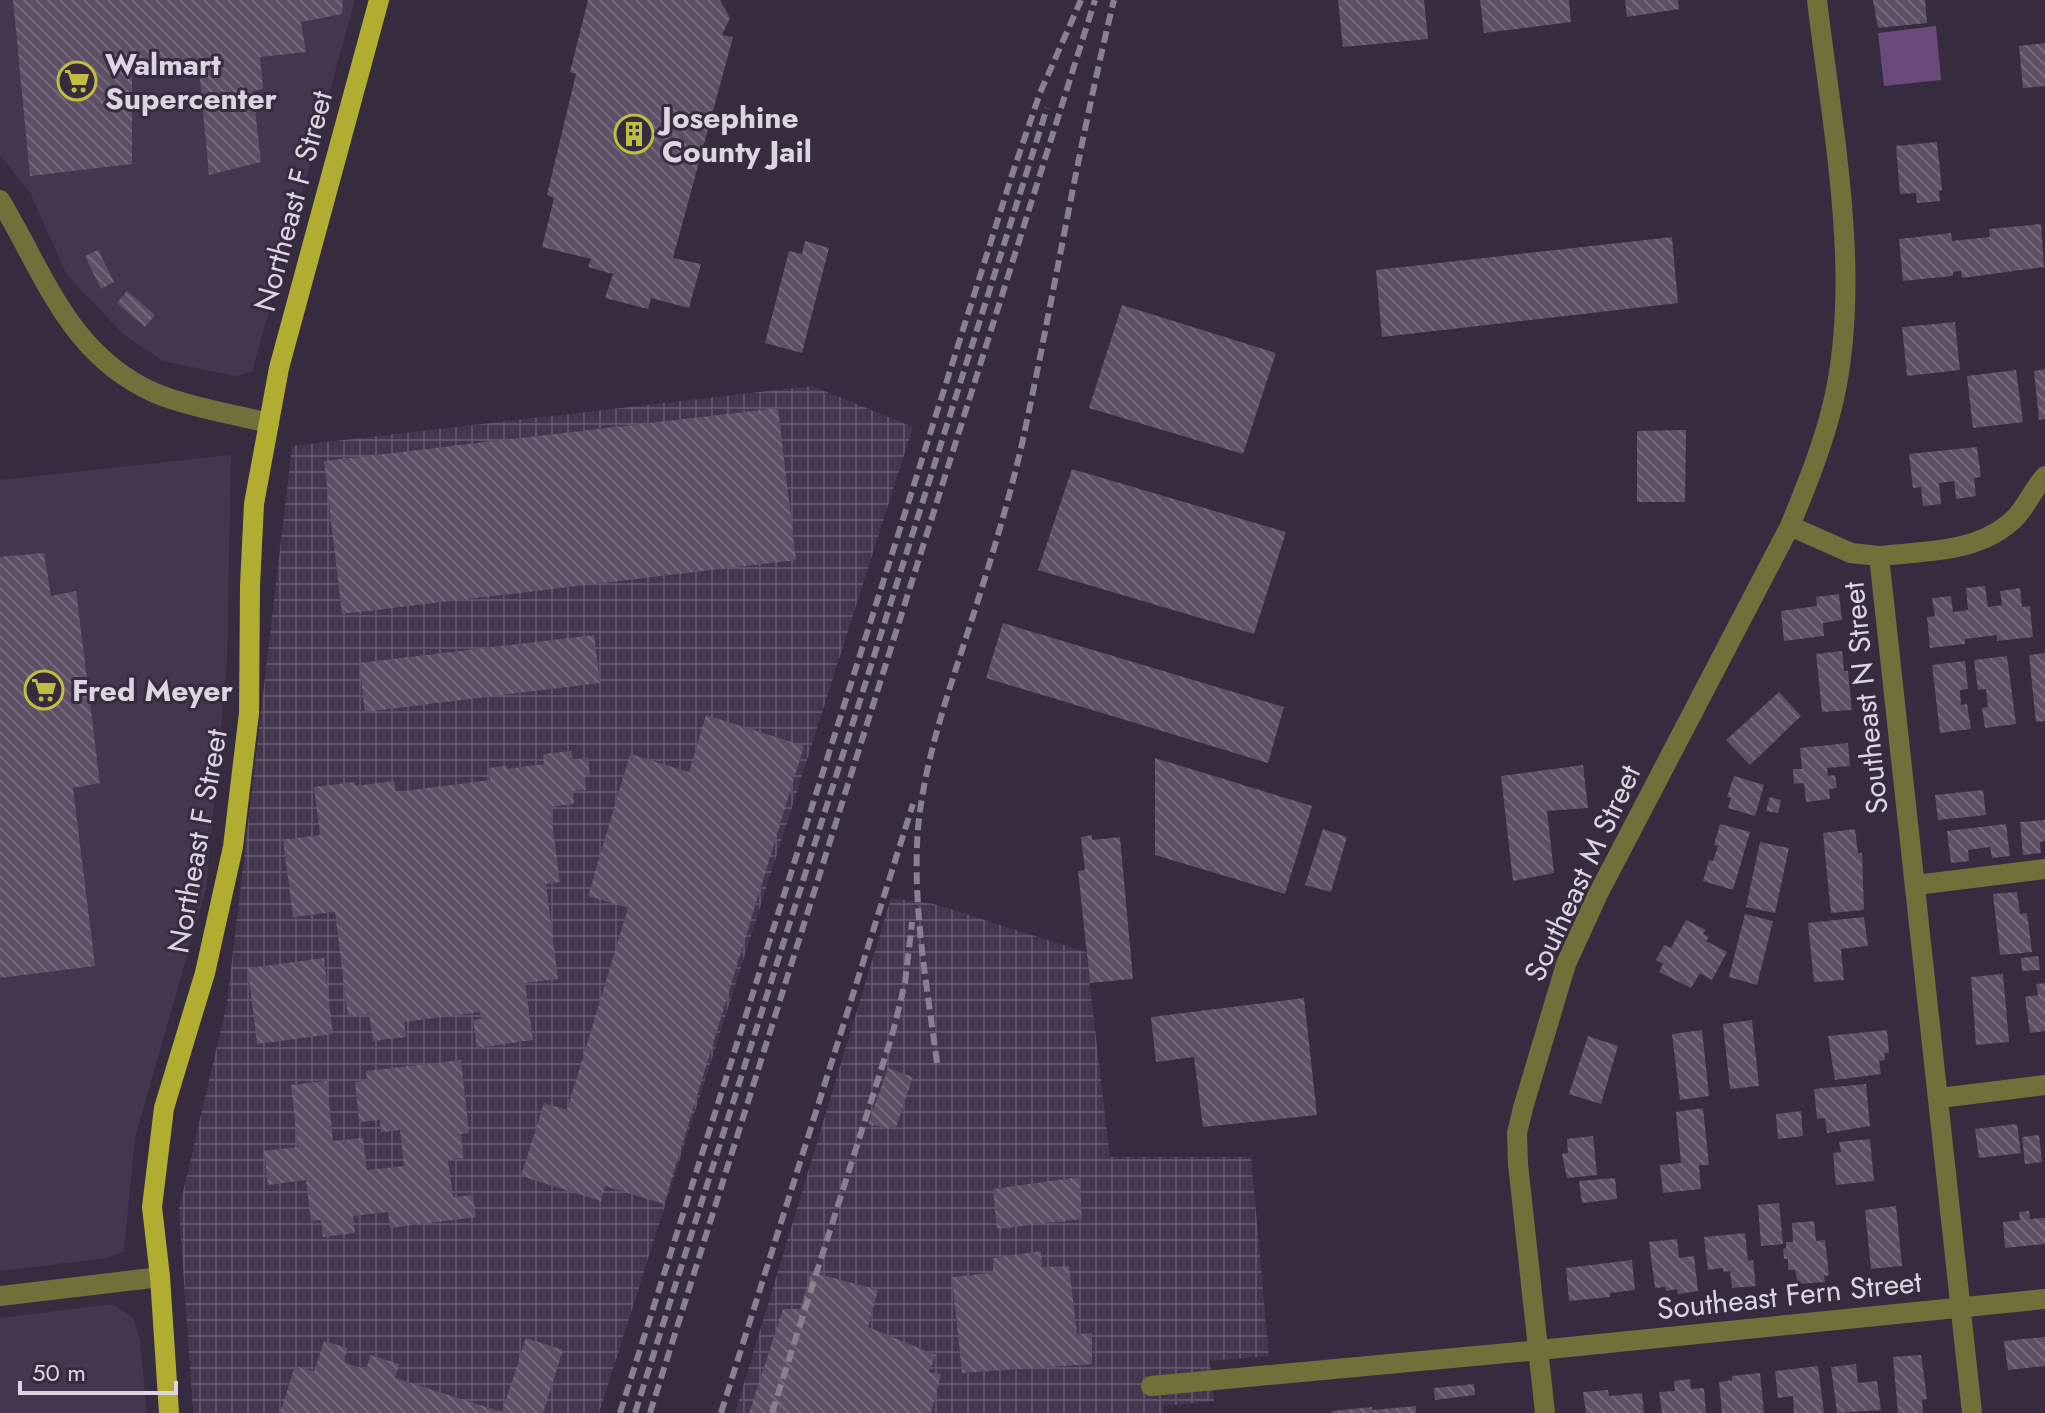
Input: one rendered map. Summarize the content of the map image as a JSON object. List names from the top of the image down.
{
  "streets": {
    "main road": ["Northeast F Street"],
    "street": ["Southeast N Street", "Southeast M Street", "Southeast Fern Street"]
  },
  "crossings": [
    ["Southeast N Street", "Southeast M Street"],
    ["Southeast N Street", "Southeast Fern Street"],
    ["Southeast M Street", "Southeast Fern Street"]
  ],
  "places": {
    "supermarket": ["Walmart Supercenter", "Fred Meyer"],
    "building": ["Josephine County Jail"]
  },
  "scale_bar": "50 m"
}
